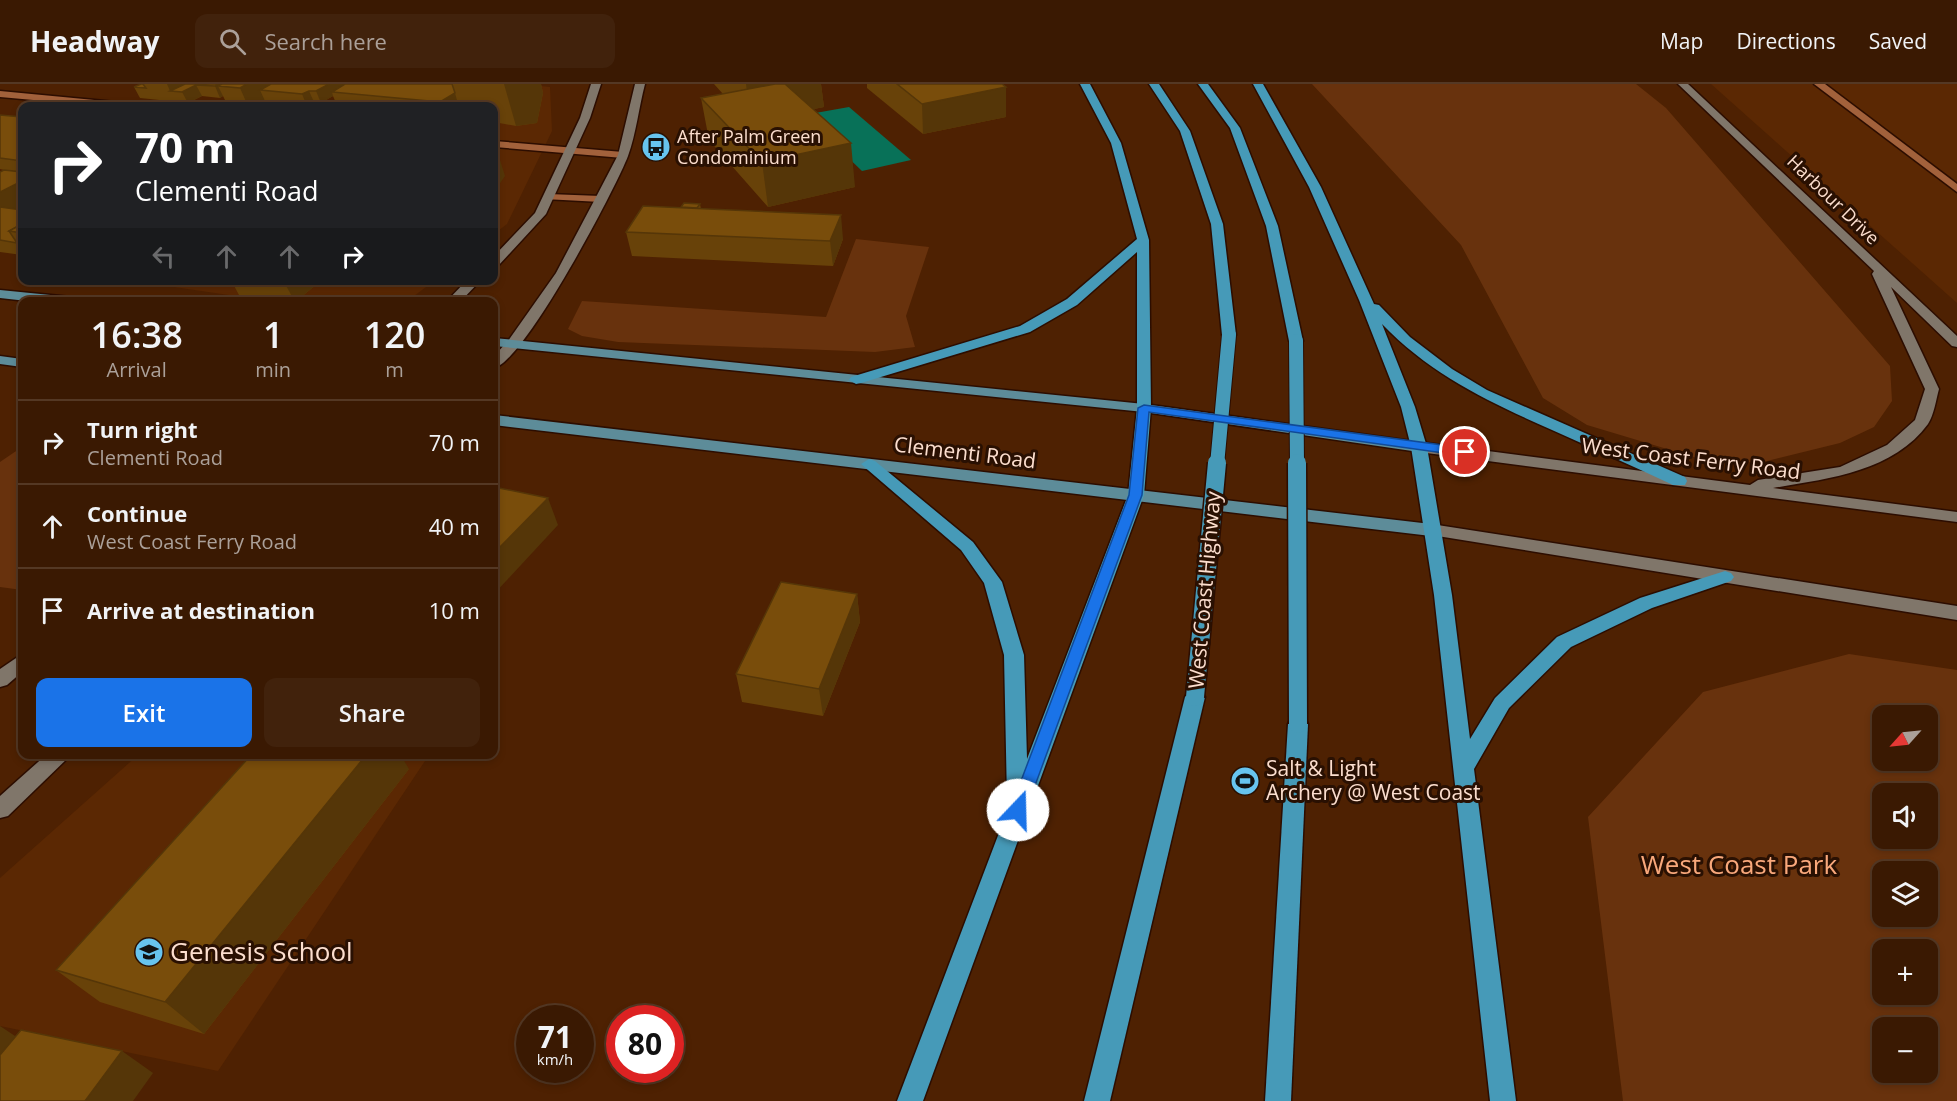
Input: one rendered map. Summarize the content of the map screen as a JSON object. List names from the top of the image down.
{
  "streets": {
    "highway": ["West Coast Highway"],
    "main road": ["Harbour Drive", "Clementi Road", "West Coast Ferry Road"]
  },
  "parks": ["West Coast Park"],
  "places": {
    "bus stop": ["After Palm Green Condominium"],
    "sports": ["Salt & Light Archery @ West Coast"],
    "school or university": ["Genesis School"]
  },
  "north": "bottom left",
  "page": {
    "header": "Headway",
    "search": "Search here",
    "nav": ["Map", "Directions", "Saved"],
    "turn": ["70 m", "Clementi Road"],
    "eta": [
      "16:38",
      "Arrival",
      "1",
      "min",
      "120",
      "m"
    ],
    "list": [
      {
        "name": "Turn right",
        "note": "Clementi Road",
        "value": "70 m"
      },
      {
        "name": "Continue",
        "note": "West Coast Ferry Road",
        "value": "40 m"
      },
      {
        "name": "Arrive at destination",
        "value": "10 m"
      }
    ],
    "buttons": ["Exit", "Share"],
    "map_buttons": ["+", "−"],
    "speed": "71 km/h",
    "limit": "80"
  }
}
